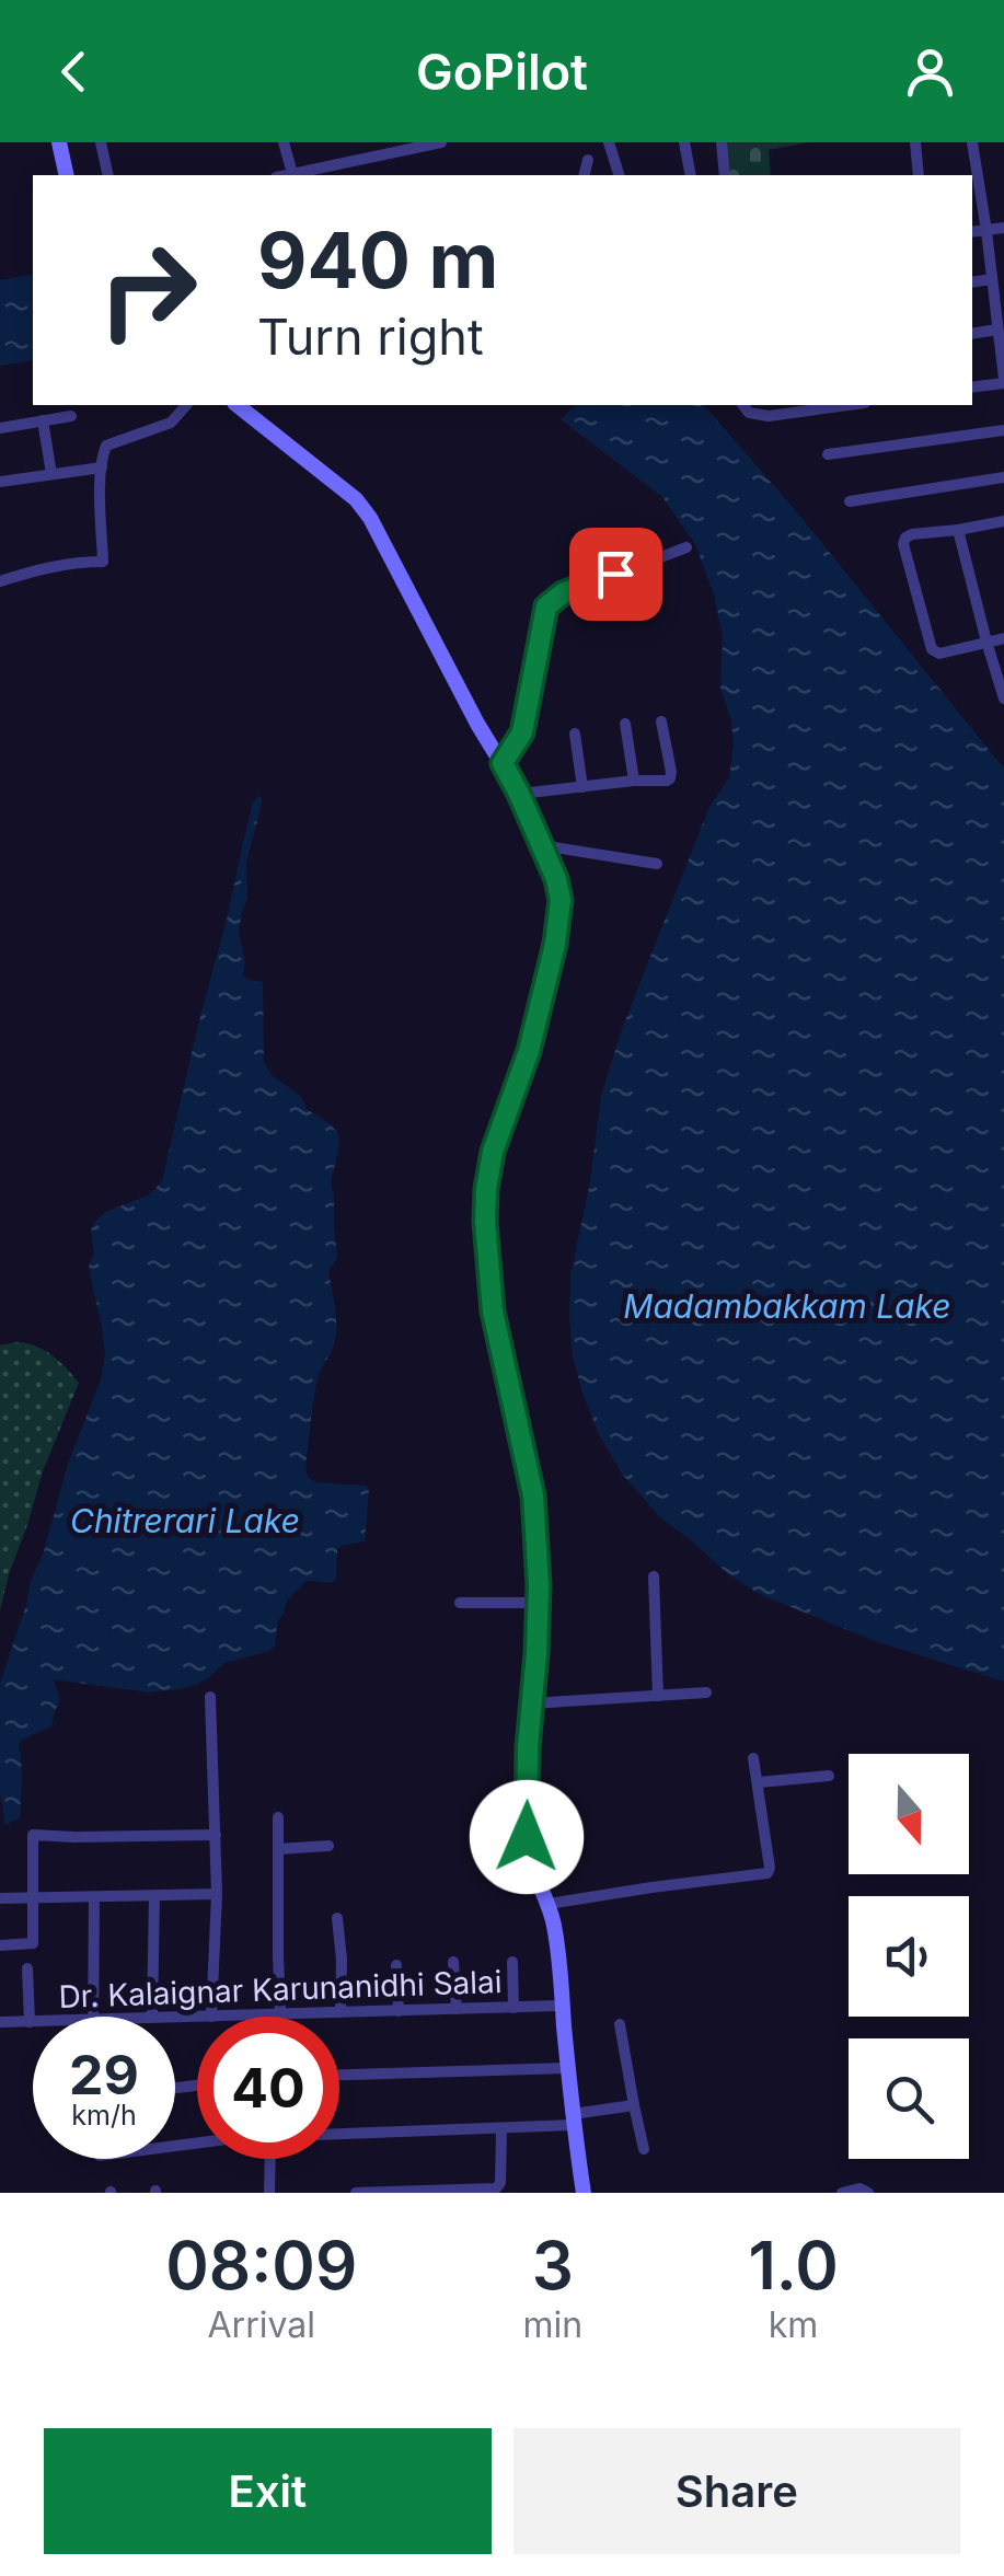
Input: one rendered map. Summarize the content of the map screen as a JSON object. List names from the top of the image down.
{
  "streets": {
    "street": ["Dr. Kalaignar Karunanidhi Salai"]
  },
  "water": ["Madambakkam Lake", "Chitrerari Lake"],
  "north": "bottom",
  "page": {
    "header": "GoPilot",
    "turn": ["940 m", "Turn right"],
    "speed": "29 km/h",
    "limit": "40",
    "eta": [
      "08:09",
      "Arrival",
      "3",
      "min",
      "1.0",
      "km"
    ],
    "buttons": ["Exit", "Share"]
  }
}
